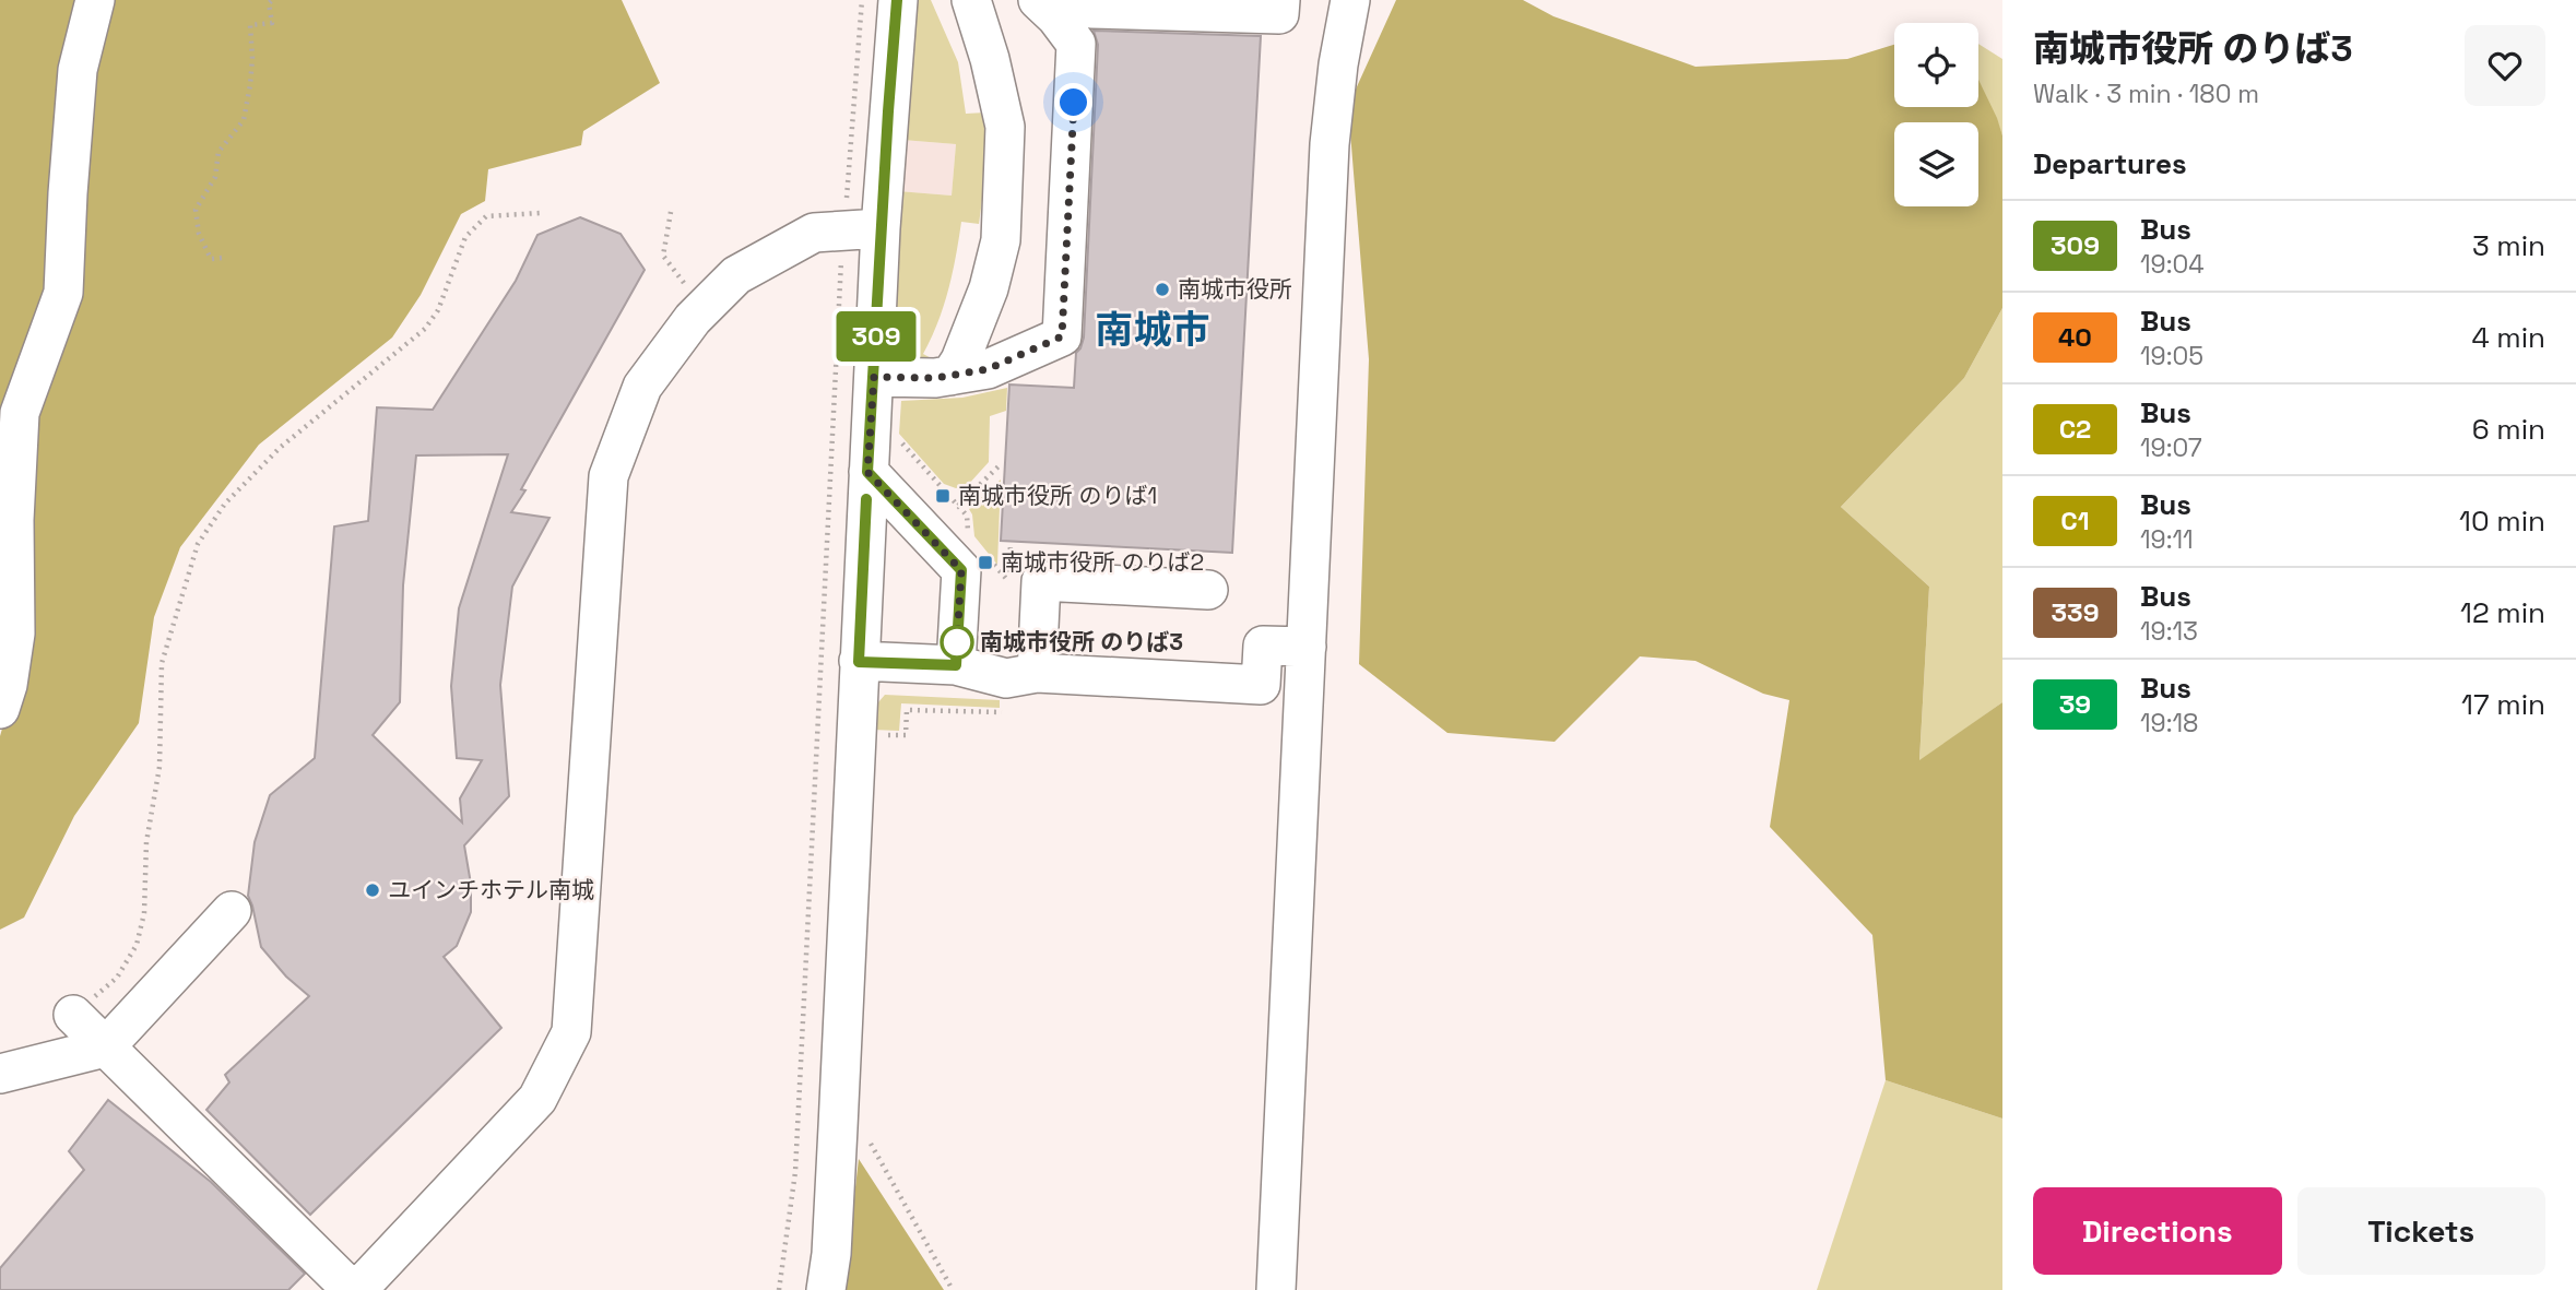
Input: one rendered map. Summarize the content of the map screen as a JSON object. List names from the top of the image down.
{
  "districts": ["南城市"],
  "places": {
    "other": ["南城市役所", "南城市役所 のりば3", "ユインチホテル南城"],
    "transit": ["南城市役所 のりば1", "南城市役所 のりば2"]
  },
  "lines": ["bus line 309"],
  "page": {
    "on_map": "309",
    "heading": [
      ["南城市役所 のりば3", "Walk · 3 min · 180 m"],
      "Departures"
    ],
    "list": [
      {
        "mark": "309",
        "name": "Bus",
        "note": "19:04",
        "value": "3 min"
      },
      {
        "mark": "40",
        "name": "Bus",
        "note": "19:05",
        "value": "4 min"
      },
      {
        "mark": "C2",
        "name": "Bus",
        "note": "19:07",
        "value": "6 min"
      },
      {
        "mark": "C1",
        "name": "Bus",
        "note": "19:11",
        "value": "10 min"
      },
      {
        "mark": "339",
        "name": "Bus",
        "note": "19:13",
        "value": "12 min"
      },
      {
        "mark": "39",
        "name": "Bus",
        "note": "19:18",
        "value": "17 min"
      }
    ],
    "buttons": ["Directions", "Tickets"]
  }
}
